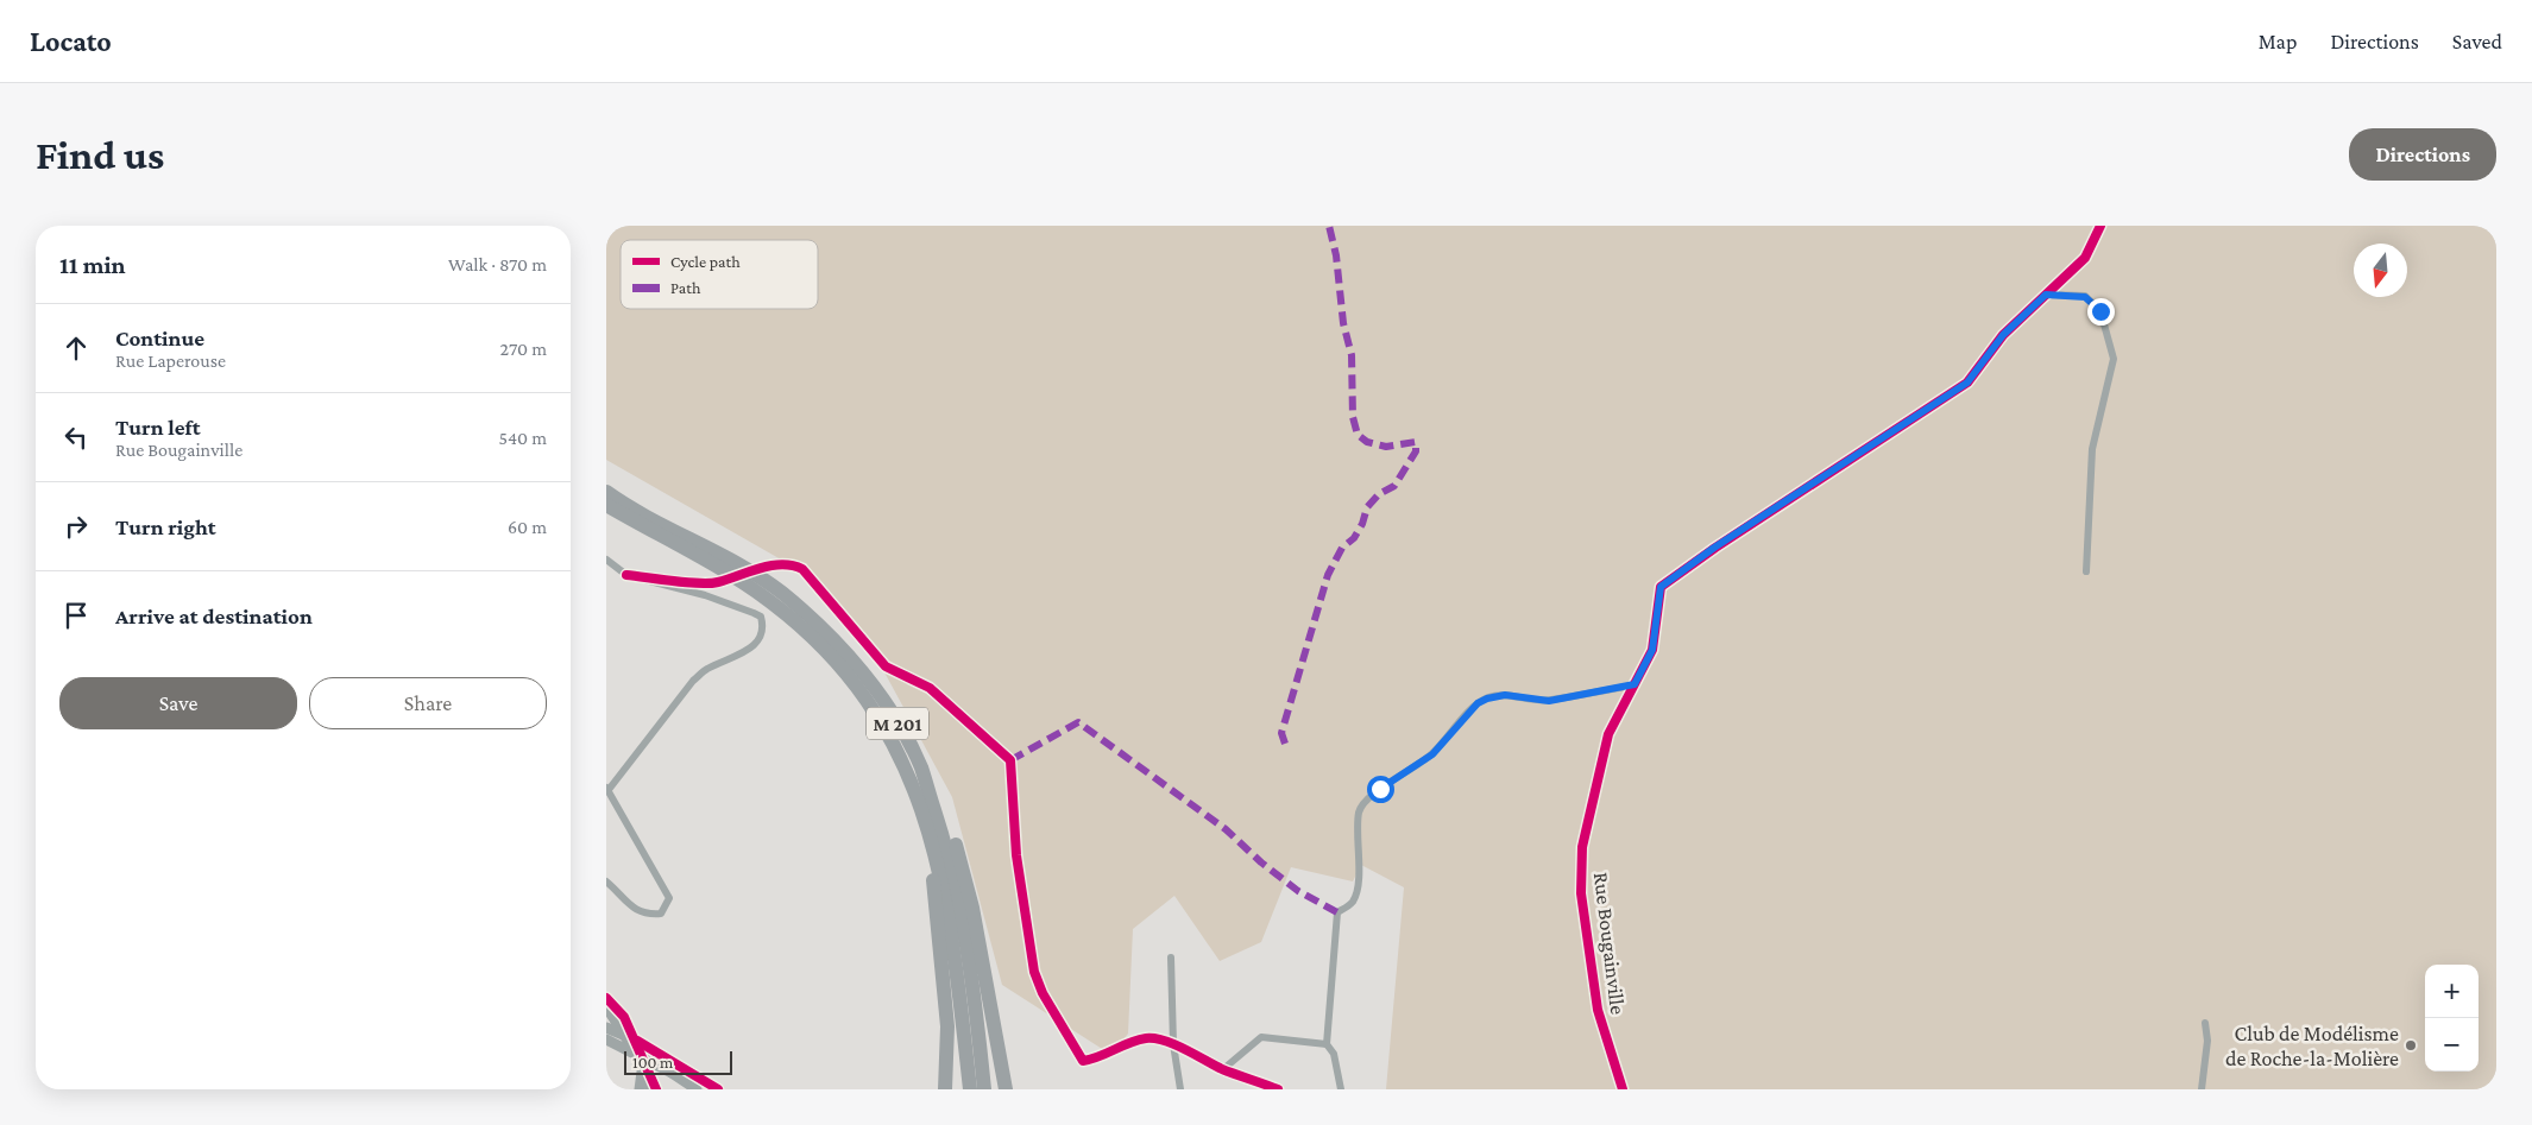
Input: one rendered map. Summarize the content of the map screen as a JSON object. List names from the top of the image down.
{
  "streets": {
    "highway": ["M 201"],
    "street": ["Rue Bougainville"]
  },
  "places": ["Club de Modélisme de Roche-la-Molière"],
  "legend": ["Cycle path", "Path"],
  "scale_bar": "100 m",
  "north": "bottom",
  "page": {
    "header": "Locato",
    "nav": ["Map", "Directions", "Saved"],
    "buttons": [
      "Directions",
      ["Save", "Share"]
    ],
    "title": "Find us",
    "heading": ["11 min", "Walk · 870 m"],
    "list": [
      ["Continue", "Rue Laperouse", "270 m"],
      ["Turn left", "Rue Bougainville", "540 m"],
      ["Turn right", "60 m"],
      "Arrive at destination"
    ],
    "map_buttons": ["+", "−"],
    "scale": "100 m"
  }
}
